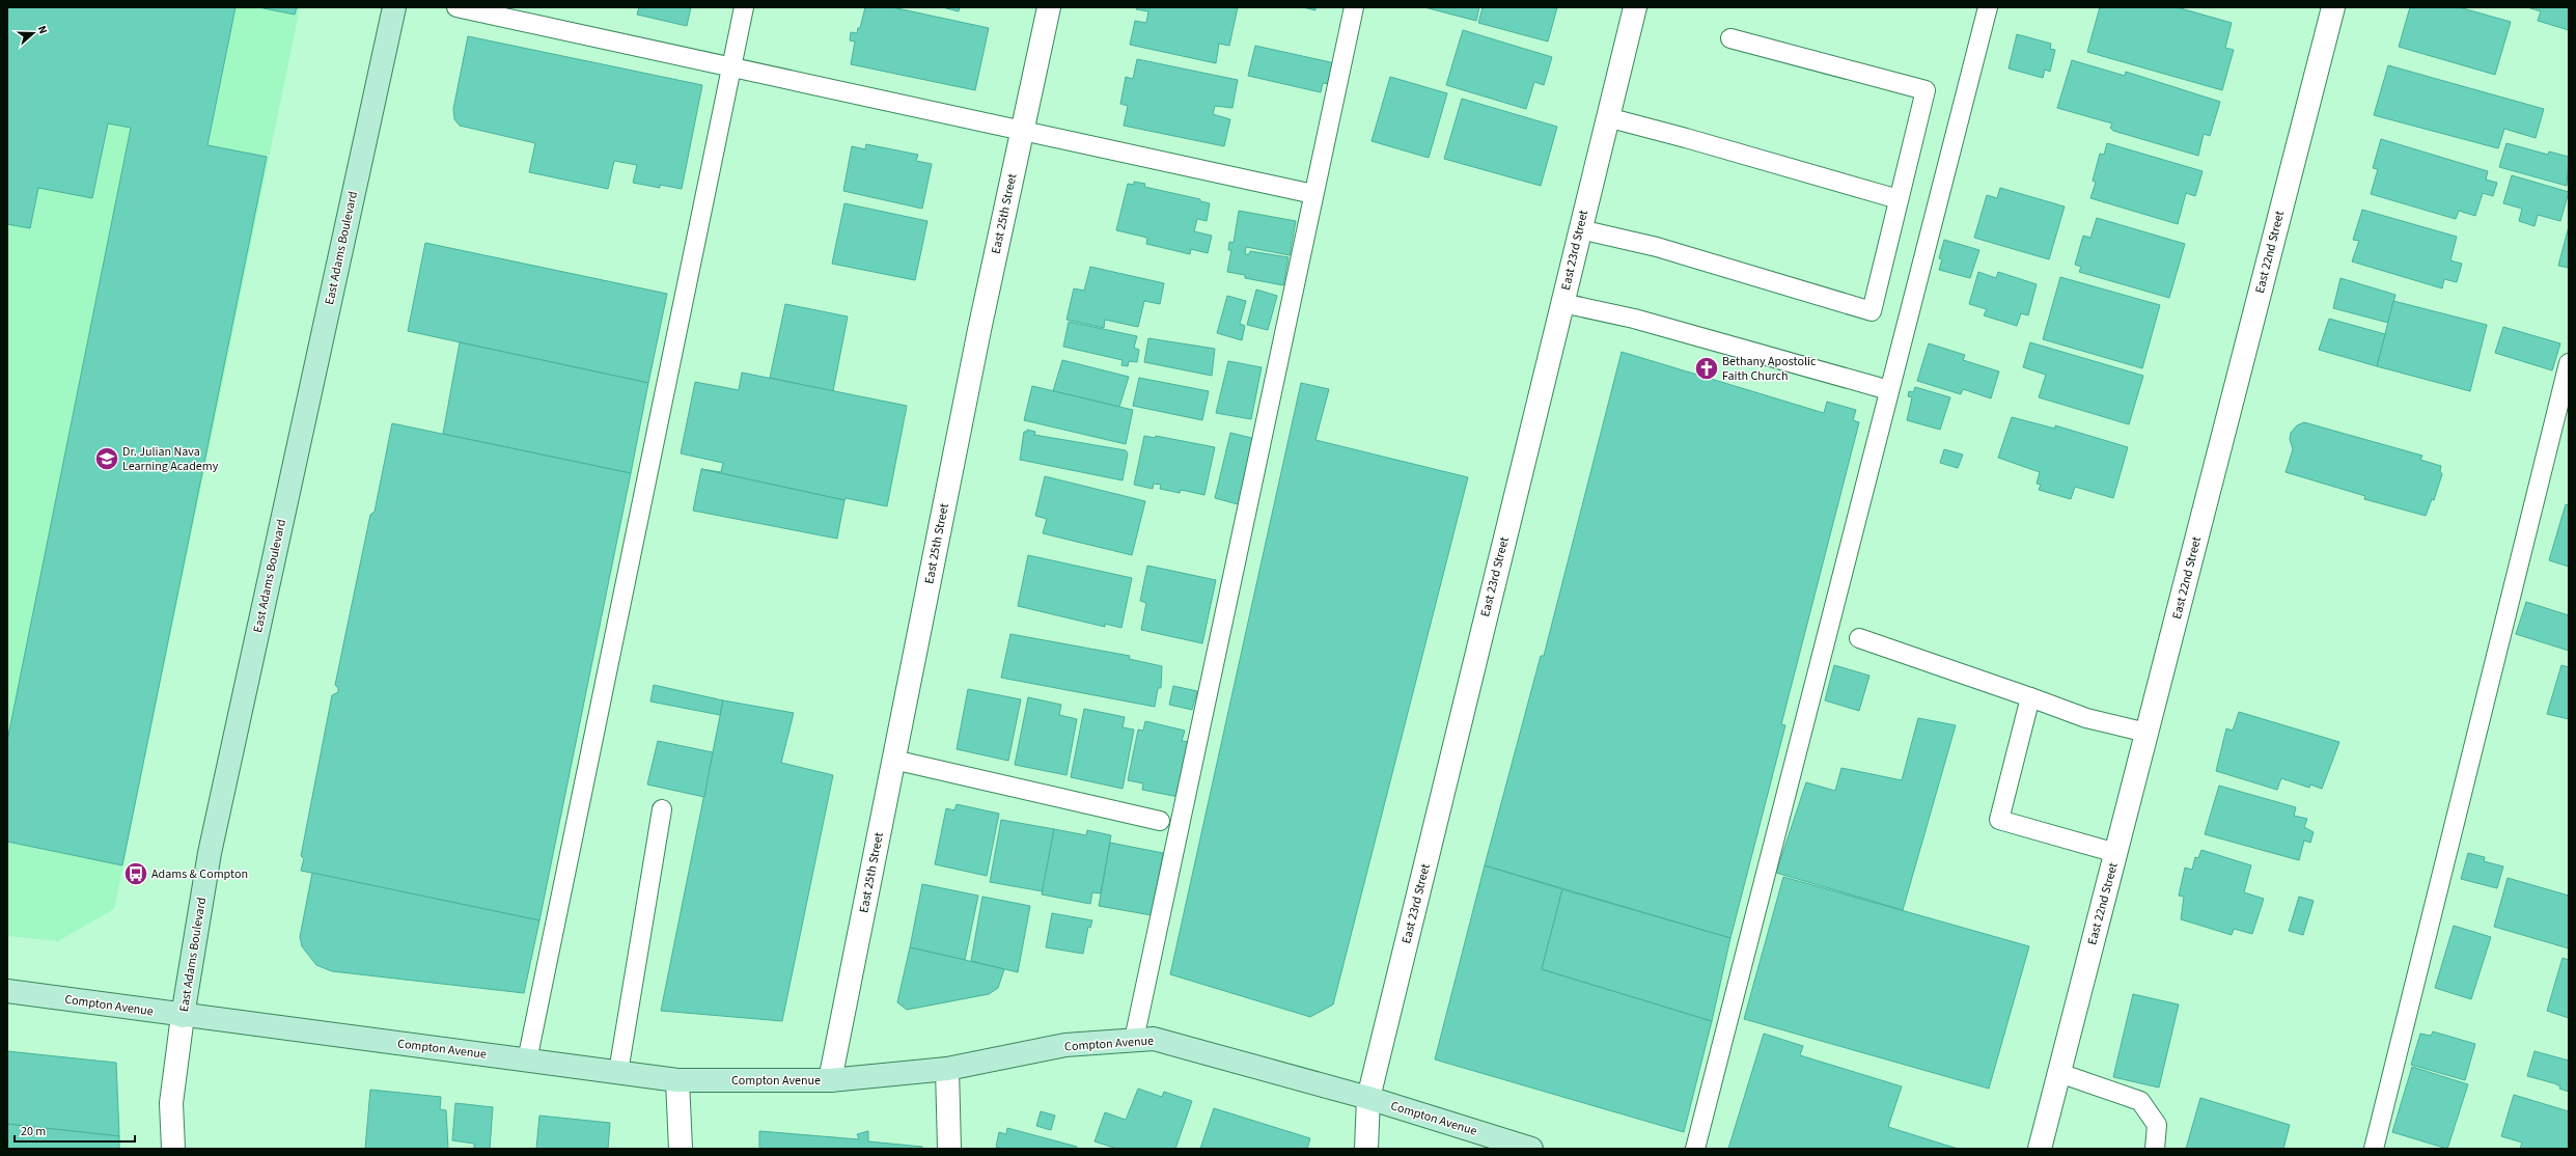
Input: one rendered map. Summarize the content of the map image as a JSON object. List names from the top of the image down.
{
  "streets": {
    "street": [
      "East 25th Street",
      "East Adams Boulevard",
      "East 23rd Street",
      "East 22nd Street",
      "Compton Avenue"
    ]
  },
  "crossings": [
    ["East 25th Street", "Compton Avenue"],
    ["East Adams Boulevard", "Compton Avenue"],
    ["East 23rd Street", "Compton Avenue"]
  ],
  "places": {
    "church": ["Bethany Apostolic Faith Church"],
    "school or university": ["Dr. Julian Nava Learning Academy"],
    "bus stop": ["Adams & Compton"]
  },
  "scale_bar": "20 m",
  "north": "right"
}
